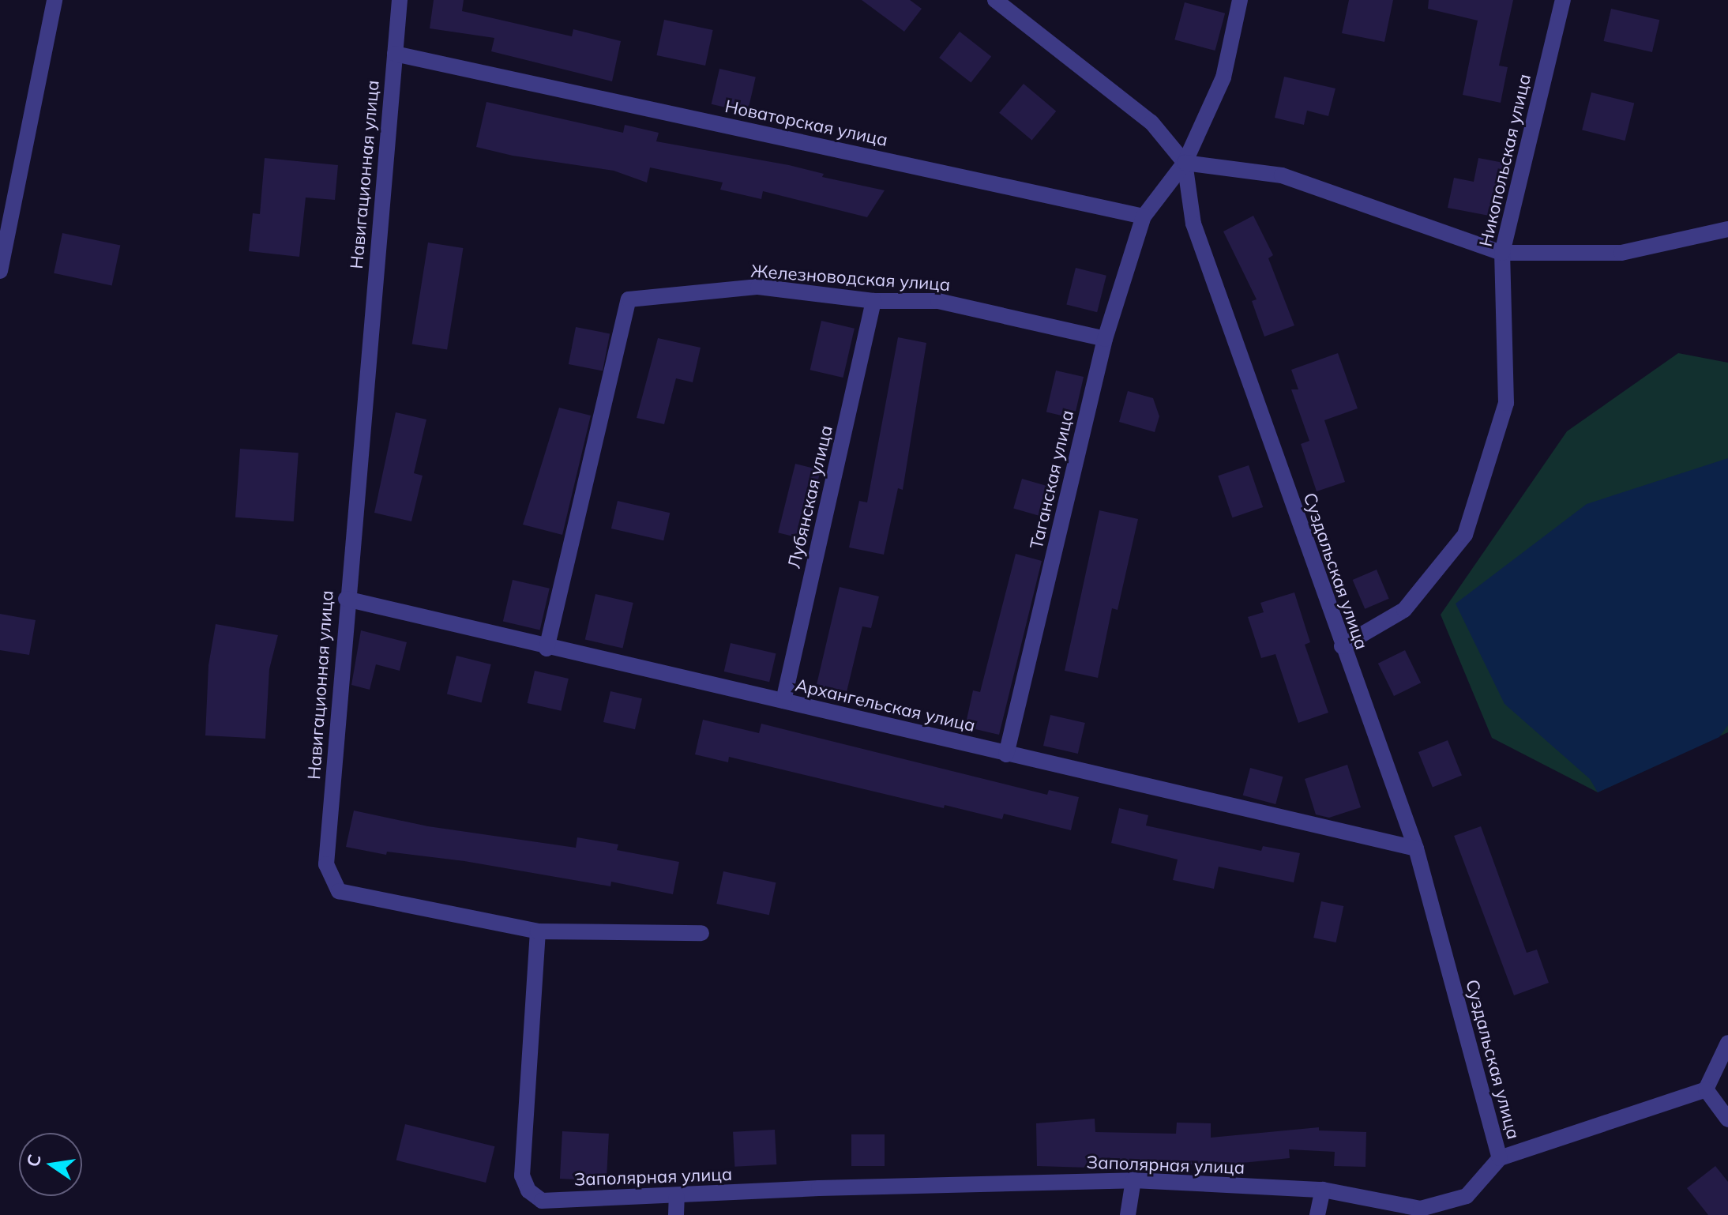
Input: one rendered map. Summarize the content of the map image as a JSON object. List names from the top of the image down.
{
  "streets": {
    "street": [
      "Новаторская улица",
      "Никопольская улица",
      "Навигационная улица",
      "Железноводская улица",
      "Таганская улица",
      "Лубянская улица",
      "Суздальская улица",
      "Архангельская улица",
      "Заполярная улица"
    ]
  },
  "crossings": [
    ["Новаторская улица", "Навигационная улица"],
    ["Новаторская улица", "Таганская улица"],
    ["Никопольская улица", "Суздальская улица"],
    ["Навигационная улица", "Архангельская улица"],
    ["Навигационная улица", "Заполярная улица"],
    ["Железноводская улица", "Таганская улица"],
    ["Железноводская улица", "Лубянская улица"],
    ["Железноводская улица", "Архангельская улица"],
    ["Таганская улица", "Архангельская улица"],
    ["Лубянская улица", "Архангельская улица"],
    ["Суздальская улица", "Архангельская улица"],
    ["Суздальская улица", "Заполярная улица"]
  ],
  "north": "left"
}
